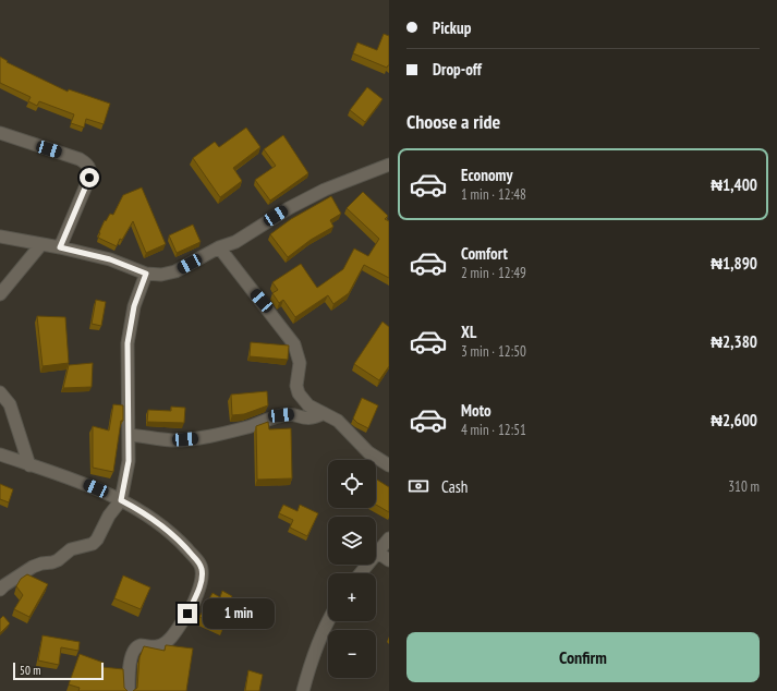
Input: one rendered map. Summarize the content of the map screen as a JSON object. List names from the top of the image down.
{
  "scale_bar": "50 m",
  "page": {
    "banner": ["Pickup", "Drop-off"],
    "heading": "Choose a ride",
    "list": [
      {
        "name": "Economy",
        "note": "1 min · 12:48",
        "value": "₦1,400"
      },
      {
        "name": "Comfort",
        "note": "2 min · 12:49",
        "value": "₦1,890"
      },
      {
        "name": "XL",
        "note": "3 min · 12:50",
        "value": "₦2,380"
      },
      {
        "name": "Moto",
        "note": "4 min · 12:51",
        "value": "₦2,600"
      }
    ],
    "map_buttons": ["+", "−"],
    "pay": ["Cash", "310 m"],
    "bubble": "1 min",
    "buttons": "Confirm",
    "scale": "50 m"
  }
}
